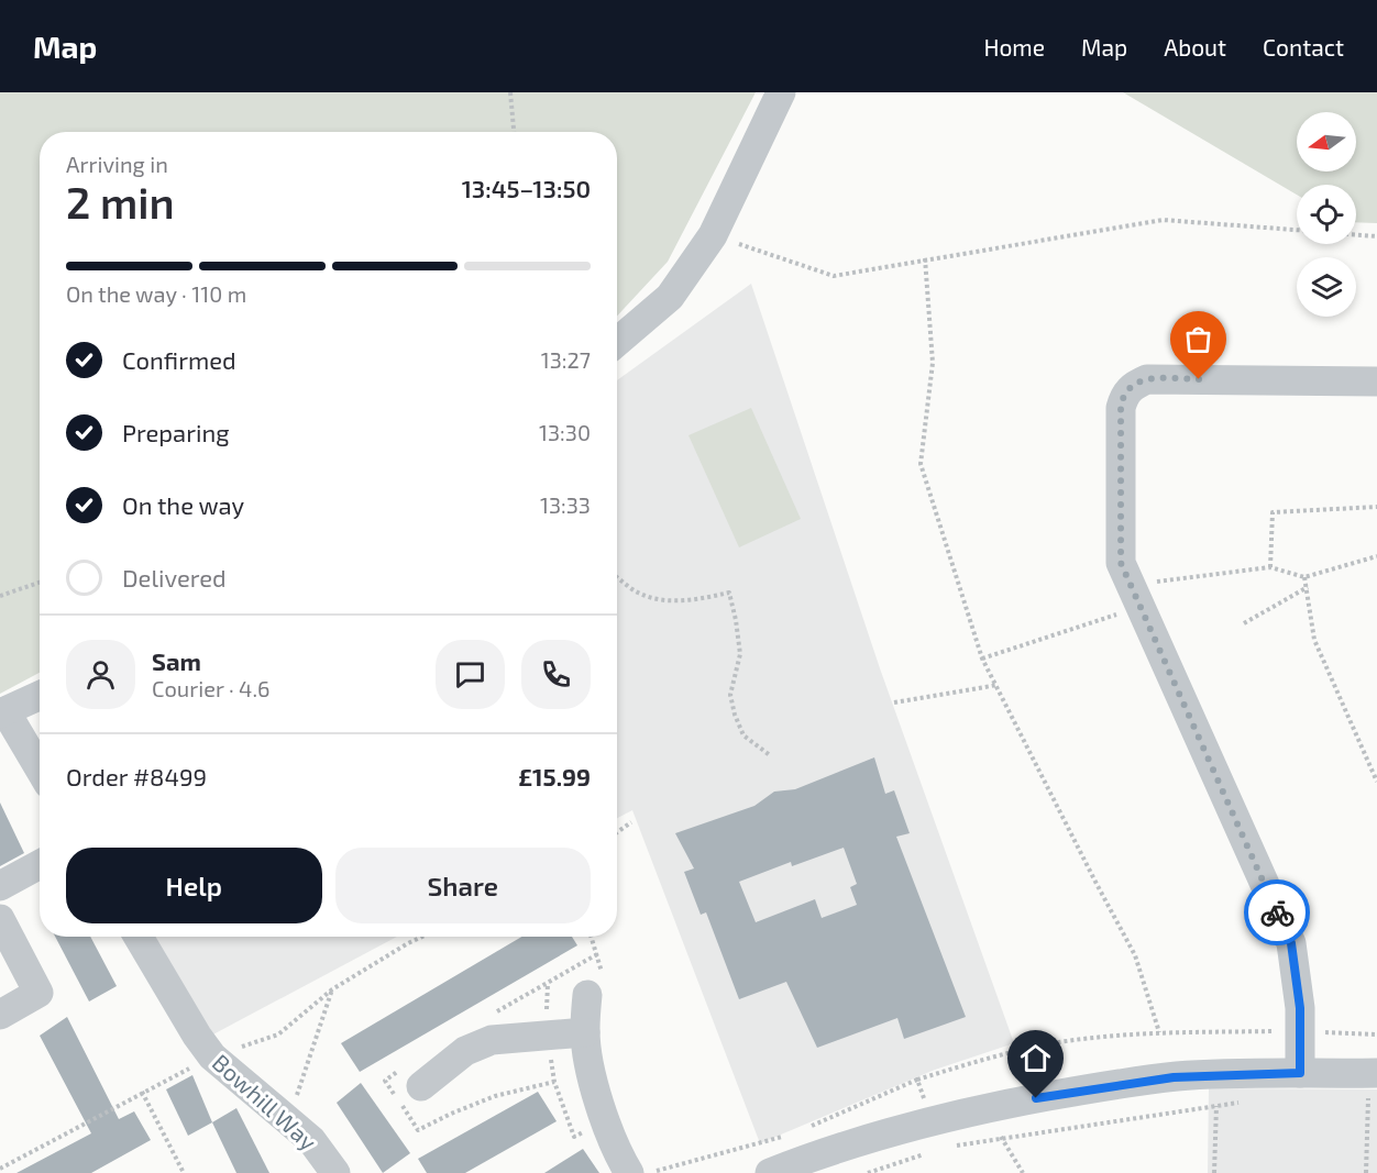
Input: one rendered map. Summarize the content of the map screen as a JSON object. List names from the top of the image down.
{
  "streets": {
    "street": ["Bowhill Way"]
  },
  "north": "left",
  "page": {
    "header": "Map",
    "nav": [
      "Home",
      "Map",
      "About",
      "Contact"
    ],
    "heading": ["2 min", "Arriving in", "13:45–13:50"],
    "panel": [
      "Sam",
      "Courier · 4.6",
      "Order #8499",
      "£15.99"
    ],
    "bar": "On the way · 110 m",
    "list": [
      ["Confirmed", "13:27"],
      ["Preparing", "13:30"],
      ["On the way", "13:33"],
      "Delivered"
    ],
    "buttons": ["Help", "Share"]
  }
}
